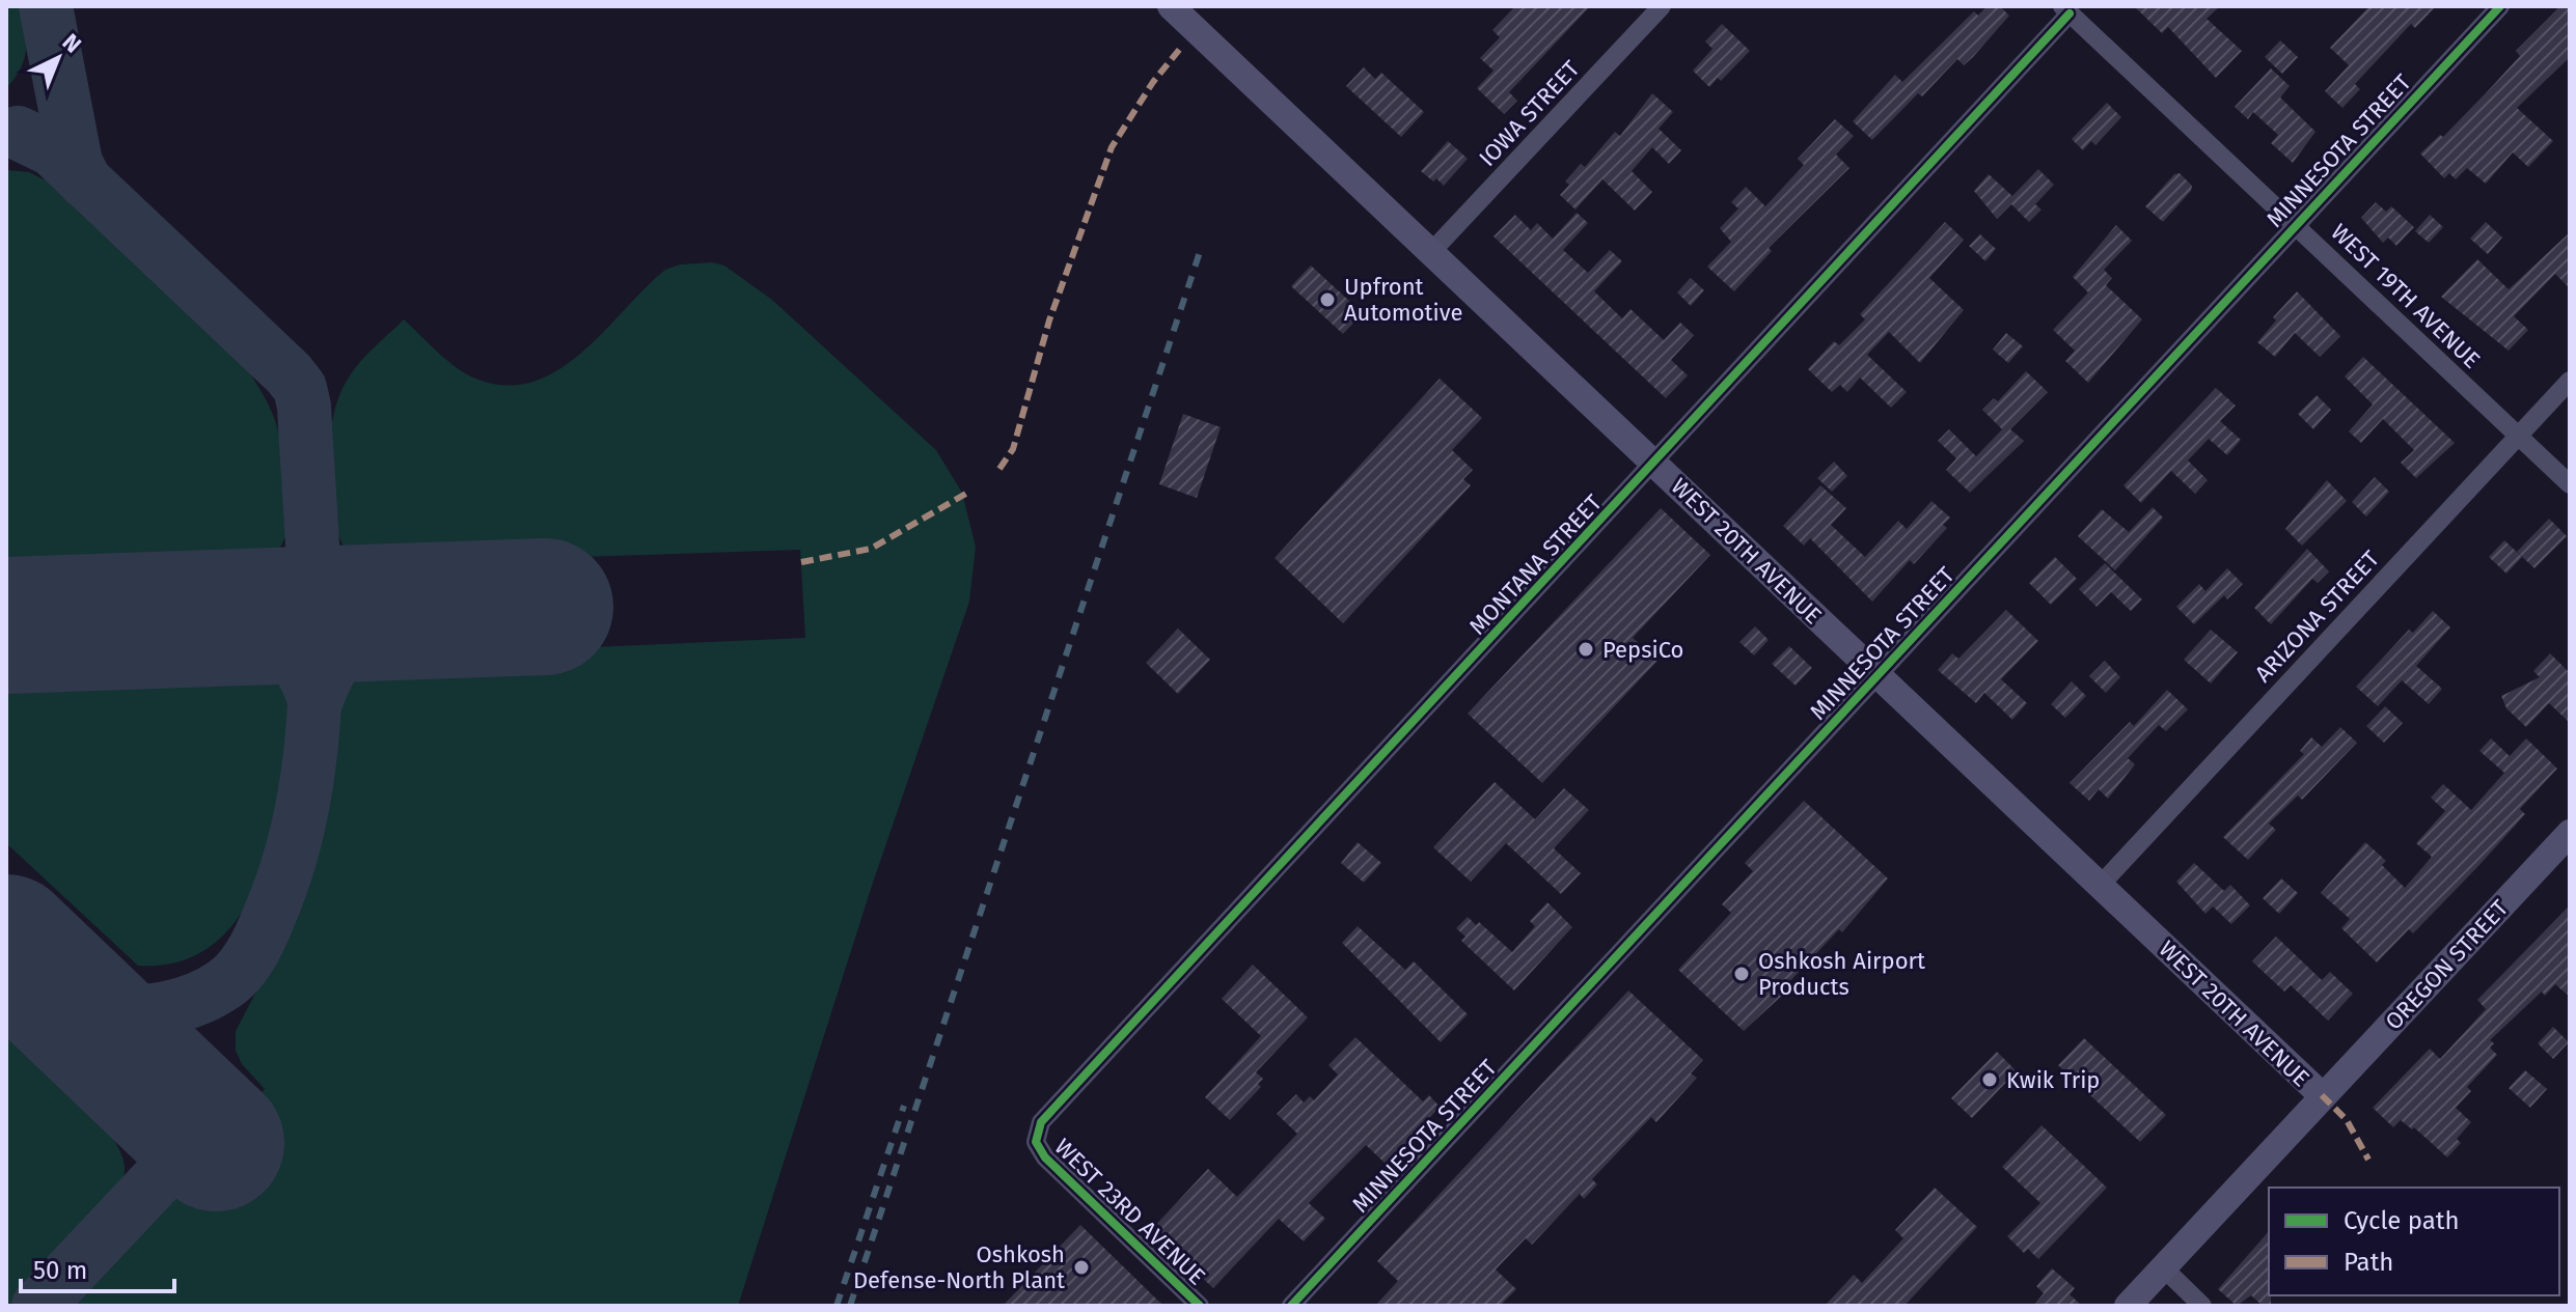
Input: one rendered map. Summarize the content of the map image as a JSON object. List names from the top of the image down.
{
  "streets": {
    "main road": ["WEST 20TH AVENUE", "OREGON STREET"],
    "street": [
      "IOWA STREET",
      "MINNESOTA STREET",
      "WEST 19TH AVENUE",
      "MONTANA STREET",
      "ARIZONA STREET",
      "WEST 23RD AVENUE"
    ]
  },
  "crossings": [
    ["IOWA STREET", "WEST 20TH AVENUE"],
    ["MINNESOTA STREET", "WEST 19TH AVENUE"],
    ["MINNESOTA STREET", "WEST 20TH AVENUE"],
    ["WEST 19TH AVENUE", "MONTANA STREET"],
    ["WEST 19TH AVENUE", "ARIZONA STREET"],
    ["WEST 20TH AVENUE", "MONTANA STREET"],
    ["WEST 20TH AVENUE", "ARIZONA STREET"],
    ["WEST 20TH AVENUE", "OREGON STREET"],
    ["MONTANA STREET", "WEST 23RD AVENUE"]
  ],
  "places": [
    "Upfront Automotive",
    "PepsiCo",
    "Oshkosh Airport Products",
    "Kwik Trip",
    "Oshkosh Defense-North Plant"
  ],
  "legend": ["Cycle path", "Path"],
  "scale_bar": "50 m",
  "north": "top right"
}
